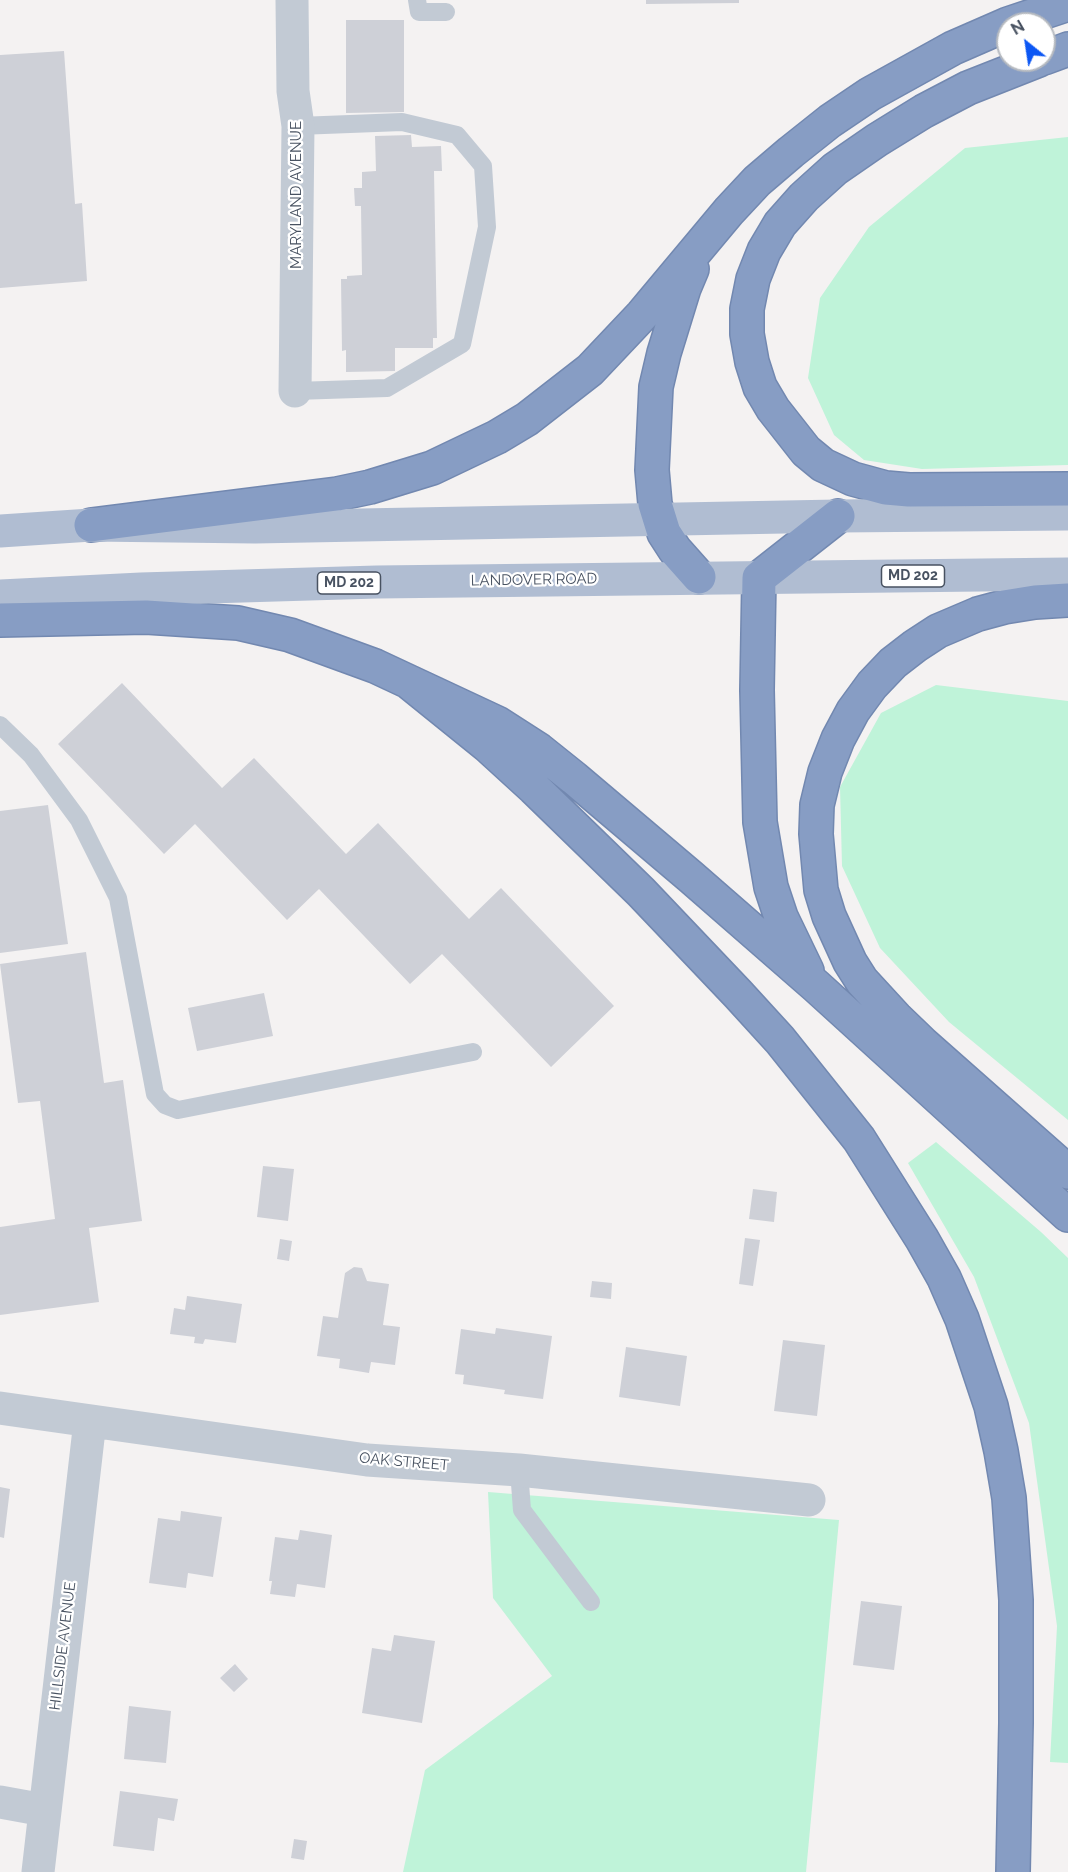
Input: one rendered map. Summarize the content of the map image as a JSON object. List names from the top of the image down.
{
  "streets": {
    "main road": ["MD 202", "LANDOVER ROAD"],
    "street": ["MARYLAND AVENUE", "OAK STREET", "HILLSIDE AVENUE"]
  },
  "crossings": [
    ["OAK STREET", "HILLSIDE AVENUE"]
  ],
  "north": "top left"
}
